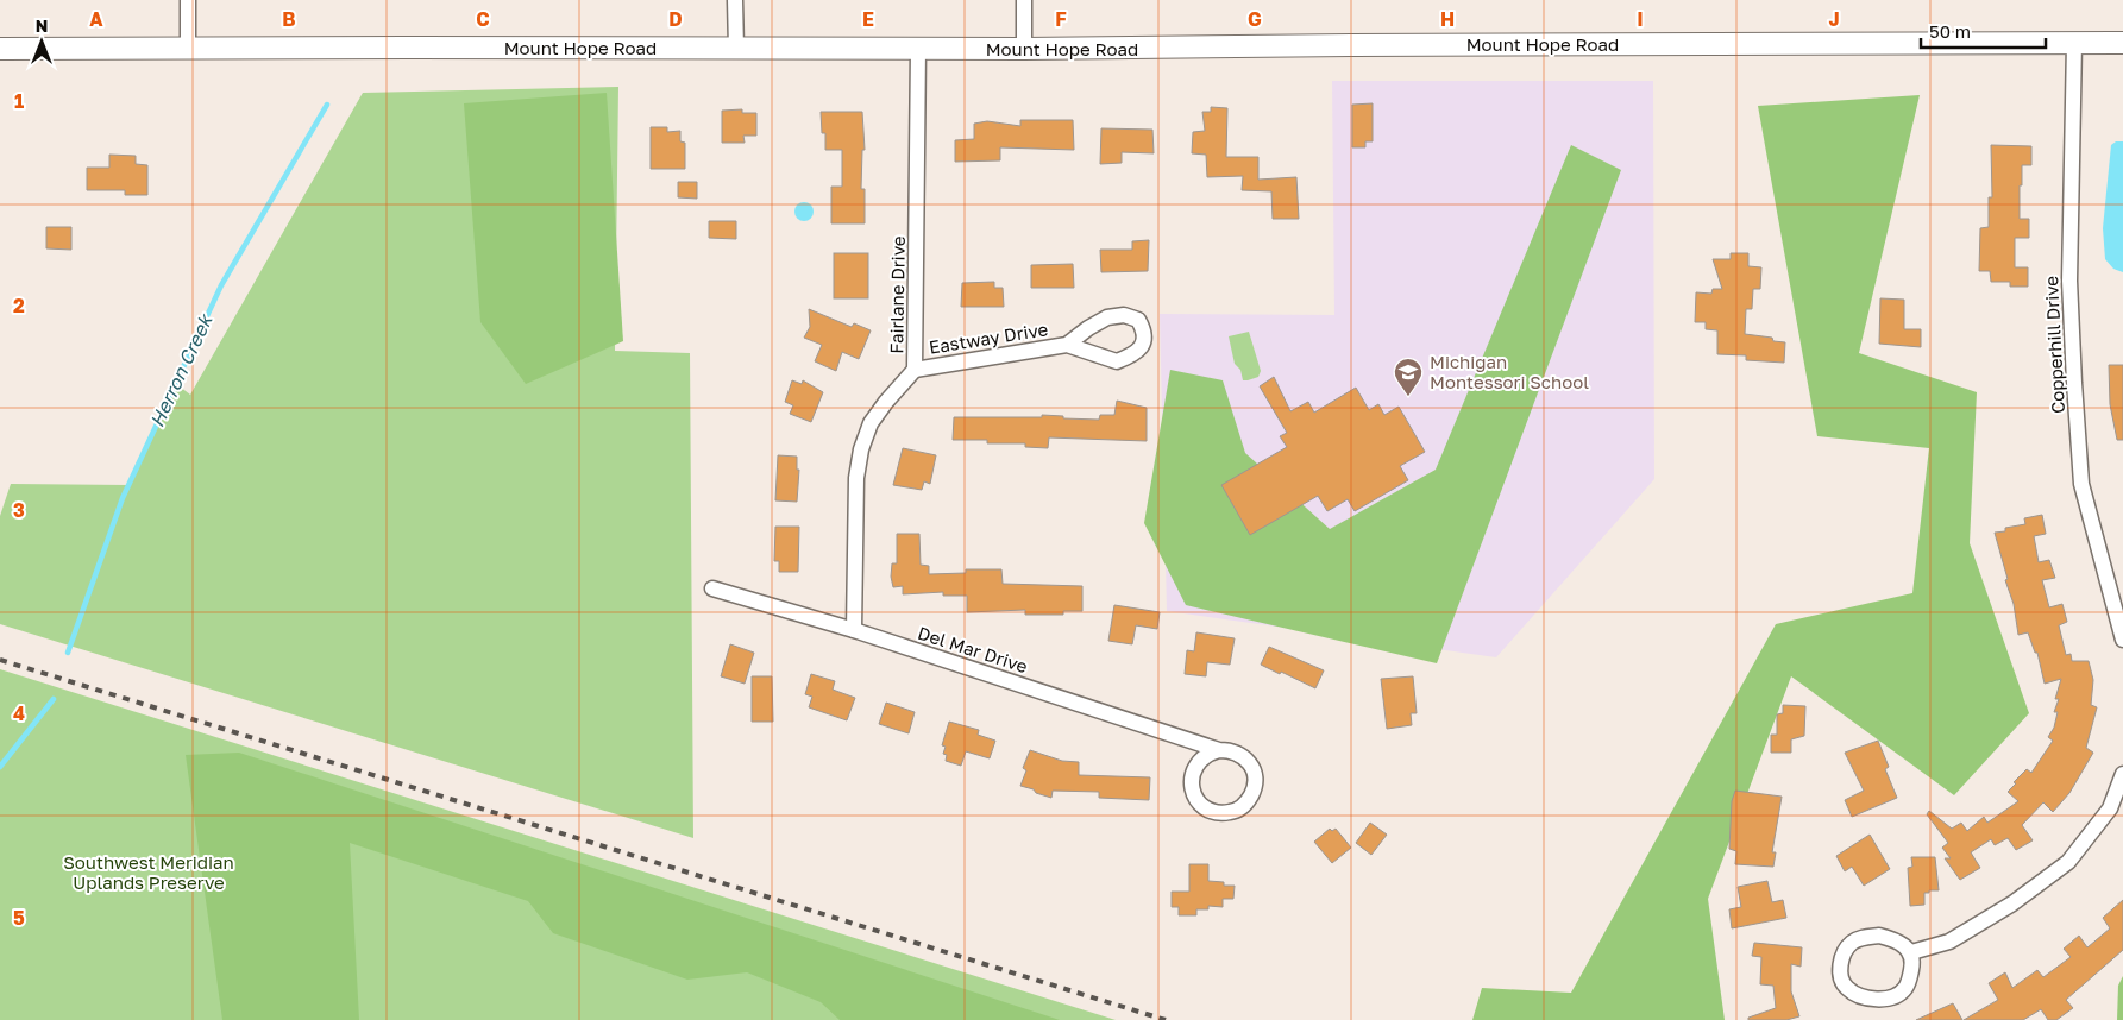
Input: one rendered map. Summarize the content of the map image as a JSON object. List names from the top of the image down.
{
  "streets": {
    "street": [
      "Mount Hope Road",
      "Fairlane Drive",
      "Eastway Drive",
      "Copperhill Drive",
      "Del Mar Drive"
    ]
  },
  "crossings": [
    ["Mount Hope Road", "Fairlane Drive"],
    ["Mount Hope Road", "Copperhill Drive"],
    ["Fairlane Drive", "Eastway Drive"],
    ["Fairlane Drive", "Del Mar Drive"]
  ],
  "water": ["Herron Creek"],
  "parks": ["Southwest Meridian Uplands Preserve"],
  "places": {
    "school or university": ["Michigan Montessori School"]
  },
  "scale_bar": "50 m",
  "north": "top",
  "grid": {
    "columns": [
      "A",
      "B",
      "C",
      "D",
      "E",
      "F",
      "G",
      "H",
      "I",
      "J"
    ],
    "rows": [
      "1",
      "2",
      "3",
      "4",
      "5"
    ]
  }
}
